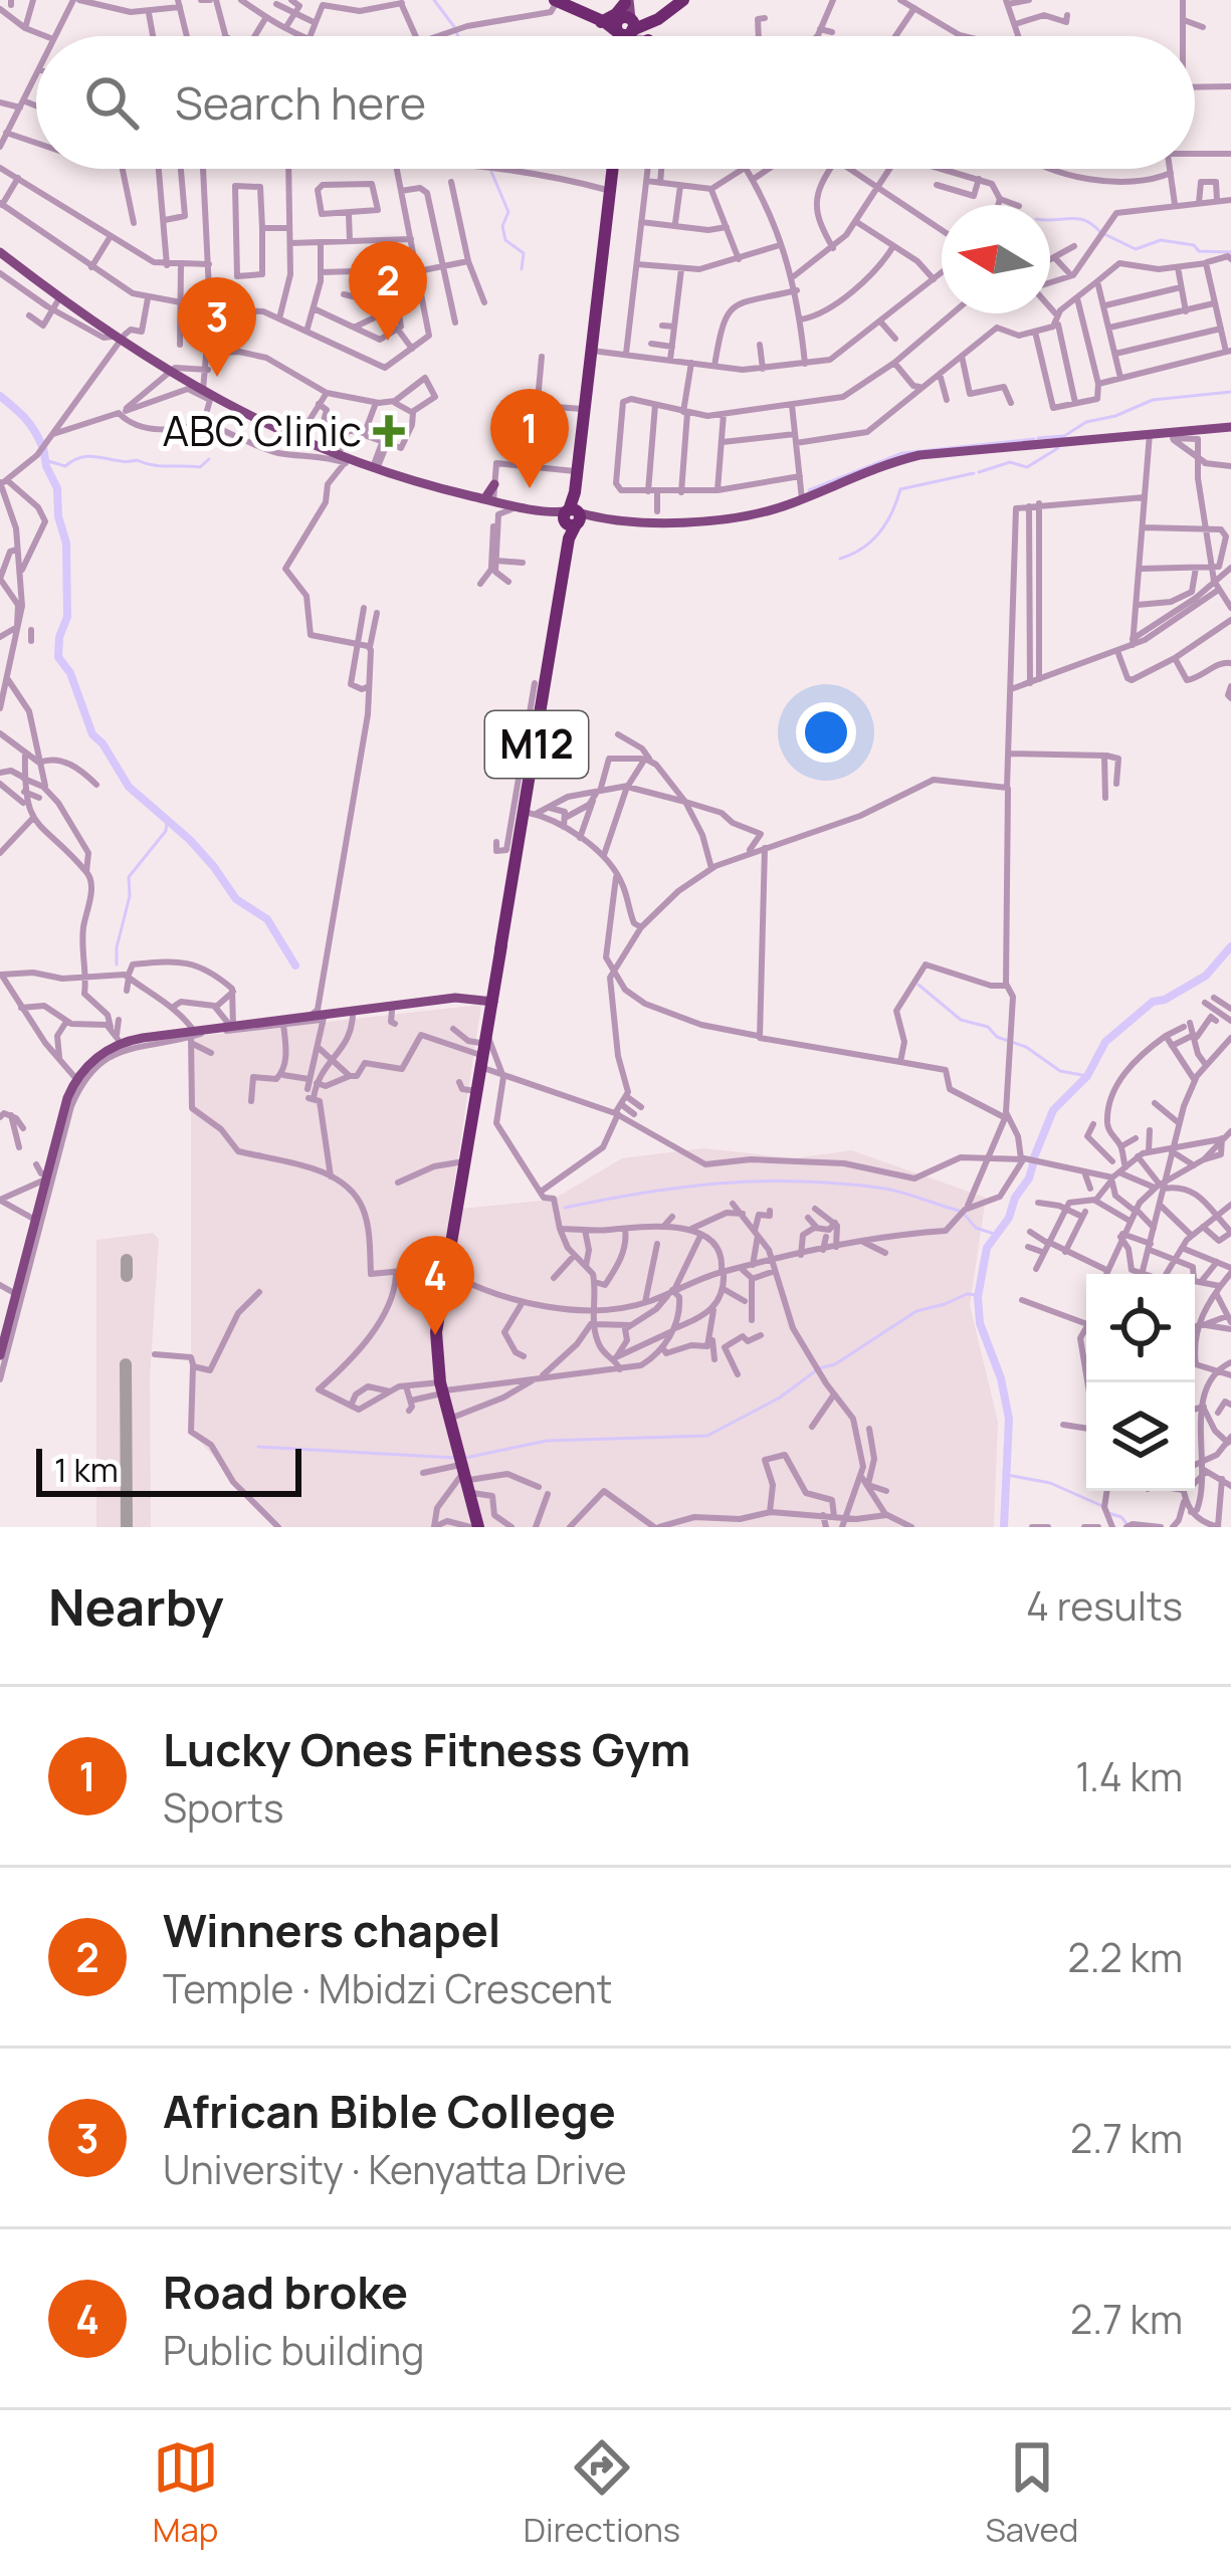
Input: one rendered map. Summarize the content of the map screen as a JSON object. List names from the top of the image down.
{
  "streets": {
    "highway": ["M12"]
  },
  "places": {
    "health": ["ABC Clinic"]
  },
  "scale_bar": "1 km",
  "north": "left",
  "page": {
    "search": "Search here",
    "pins": [
      "2",
      "3",
      "1",
      "4"
    ],
    "scale": "1 km",
    "heading": ["Nearby", "4 results"],
    "list": [
      {
        "mark": "1",
        "name": "Lucky Ones Fitness Gym",
        "note": "Sports",
        "value": "1.4 km"
      },
      {
        "mark": "2",
        "name": "Winners chapel",
        "note": "Temple · Mbidzi Crescent",
        "value": "2.2 km"
      },
      {
        "mark": "3",
        "name": "African Bible College",
        "note": "University · Kenyatta Drive",
        "value": "2.7 km"
      },
      {
        "mark": "4",
        "name": "Road broke",
        "note": "Public building",
        "value": "2.7 km"
      }
    ],
    "nav": ["Map", "Directions", "Saved"]
  }
}
